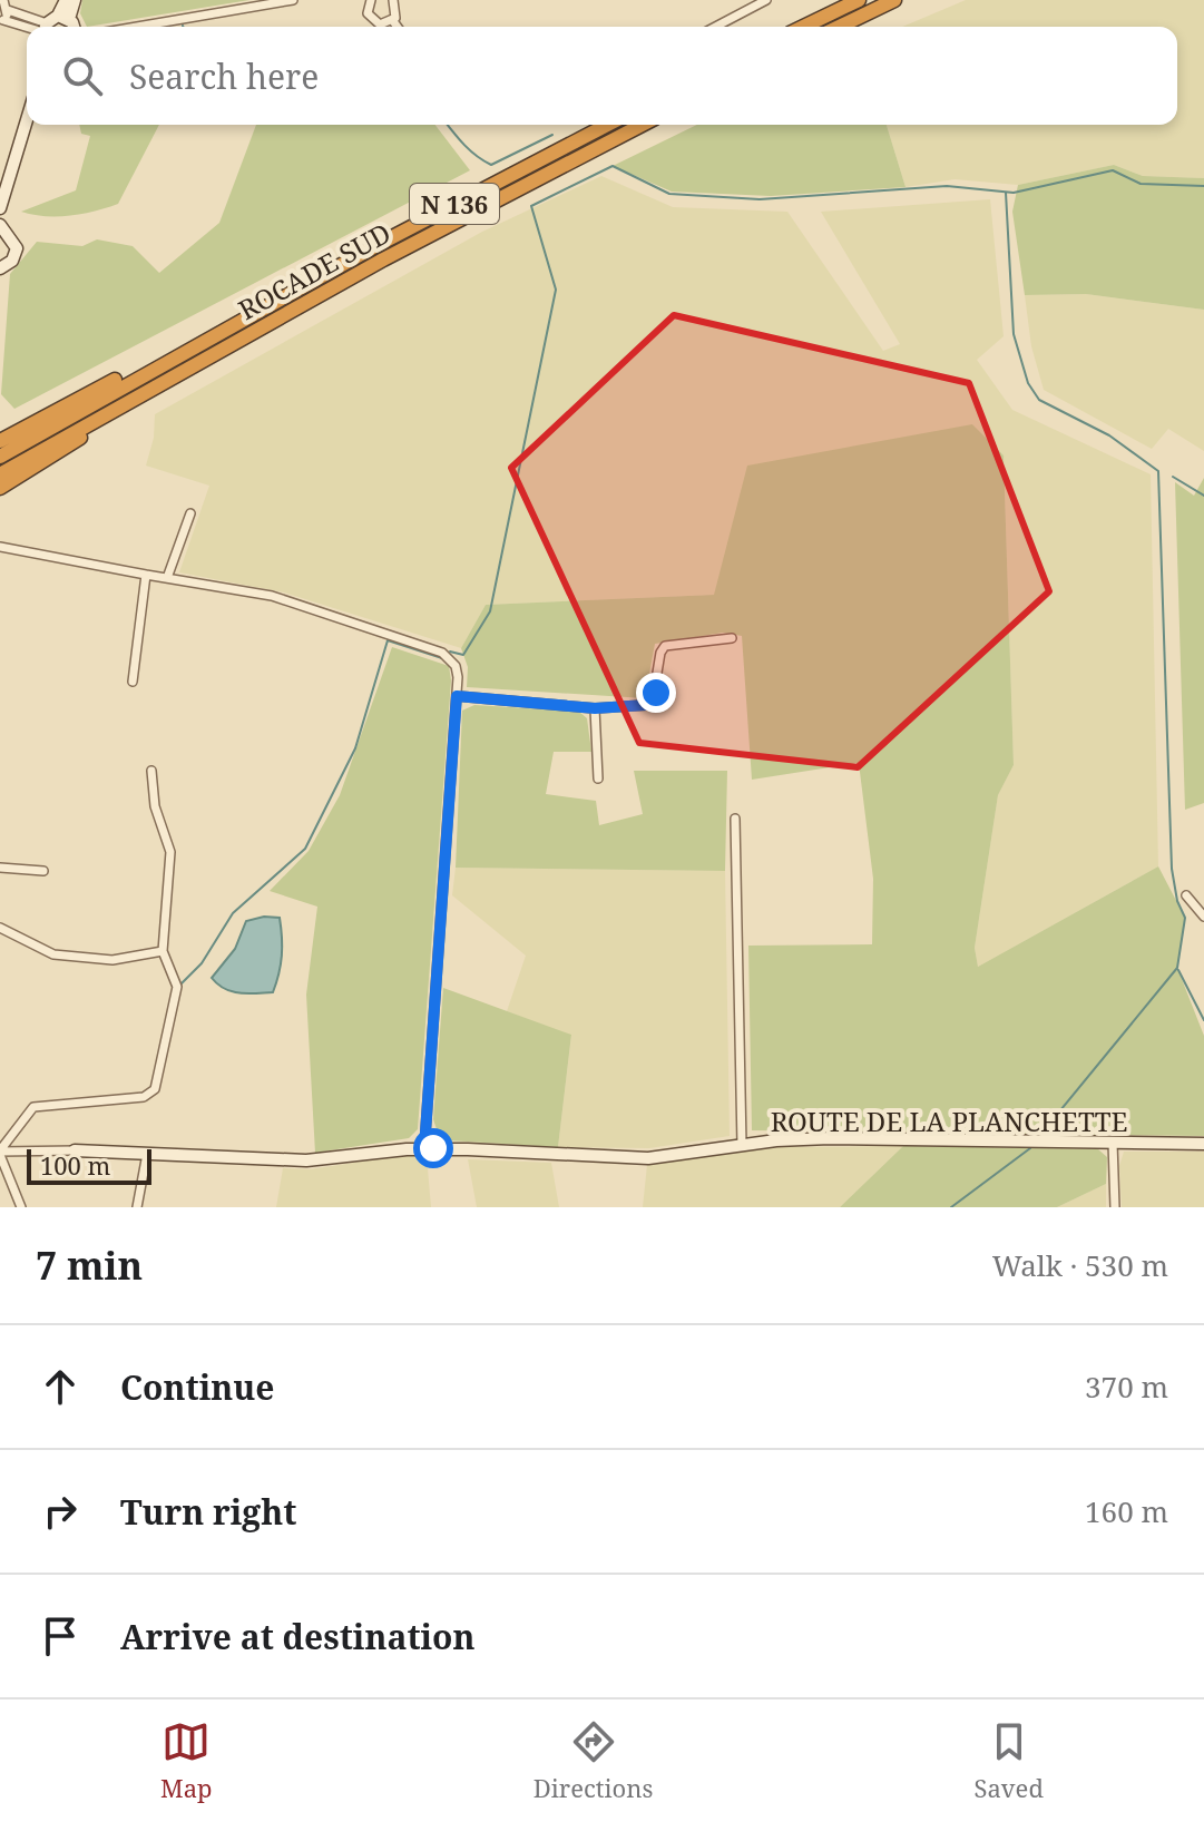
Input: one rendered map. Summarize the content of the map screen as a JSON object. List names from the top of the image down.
{
  "streets": {
    "highway": ["N 136", "ROCADE SUD"],
    "street": ["ROUTE DE LA PLANCHETTE"]
  },
  "scale_bar": "100 m",
  "page": {
    "search": "Search here",
    "scale": "100 m",
    "heading": ["7 min", "Walk · 530 m"],
    "list": [
      ["Continue", "370 m"],
      ["Turn right", "160 m"],
      "Arrive at destination"
    ],
    "nav": ["Map", "Directions", "Saved"]
  }
}
